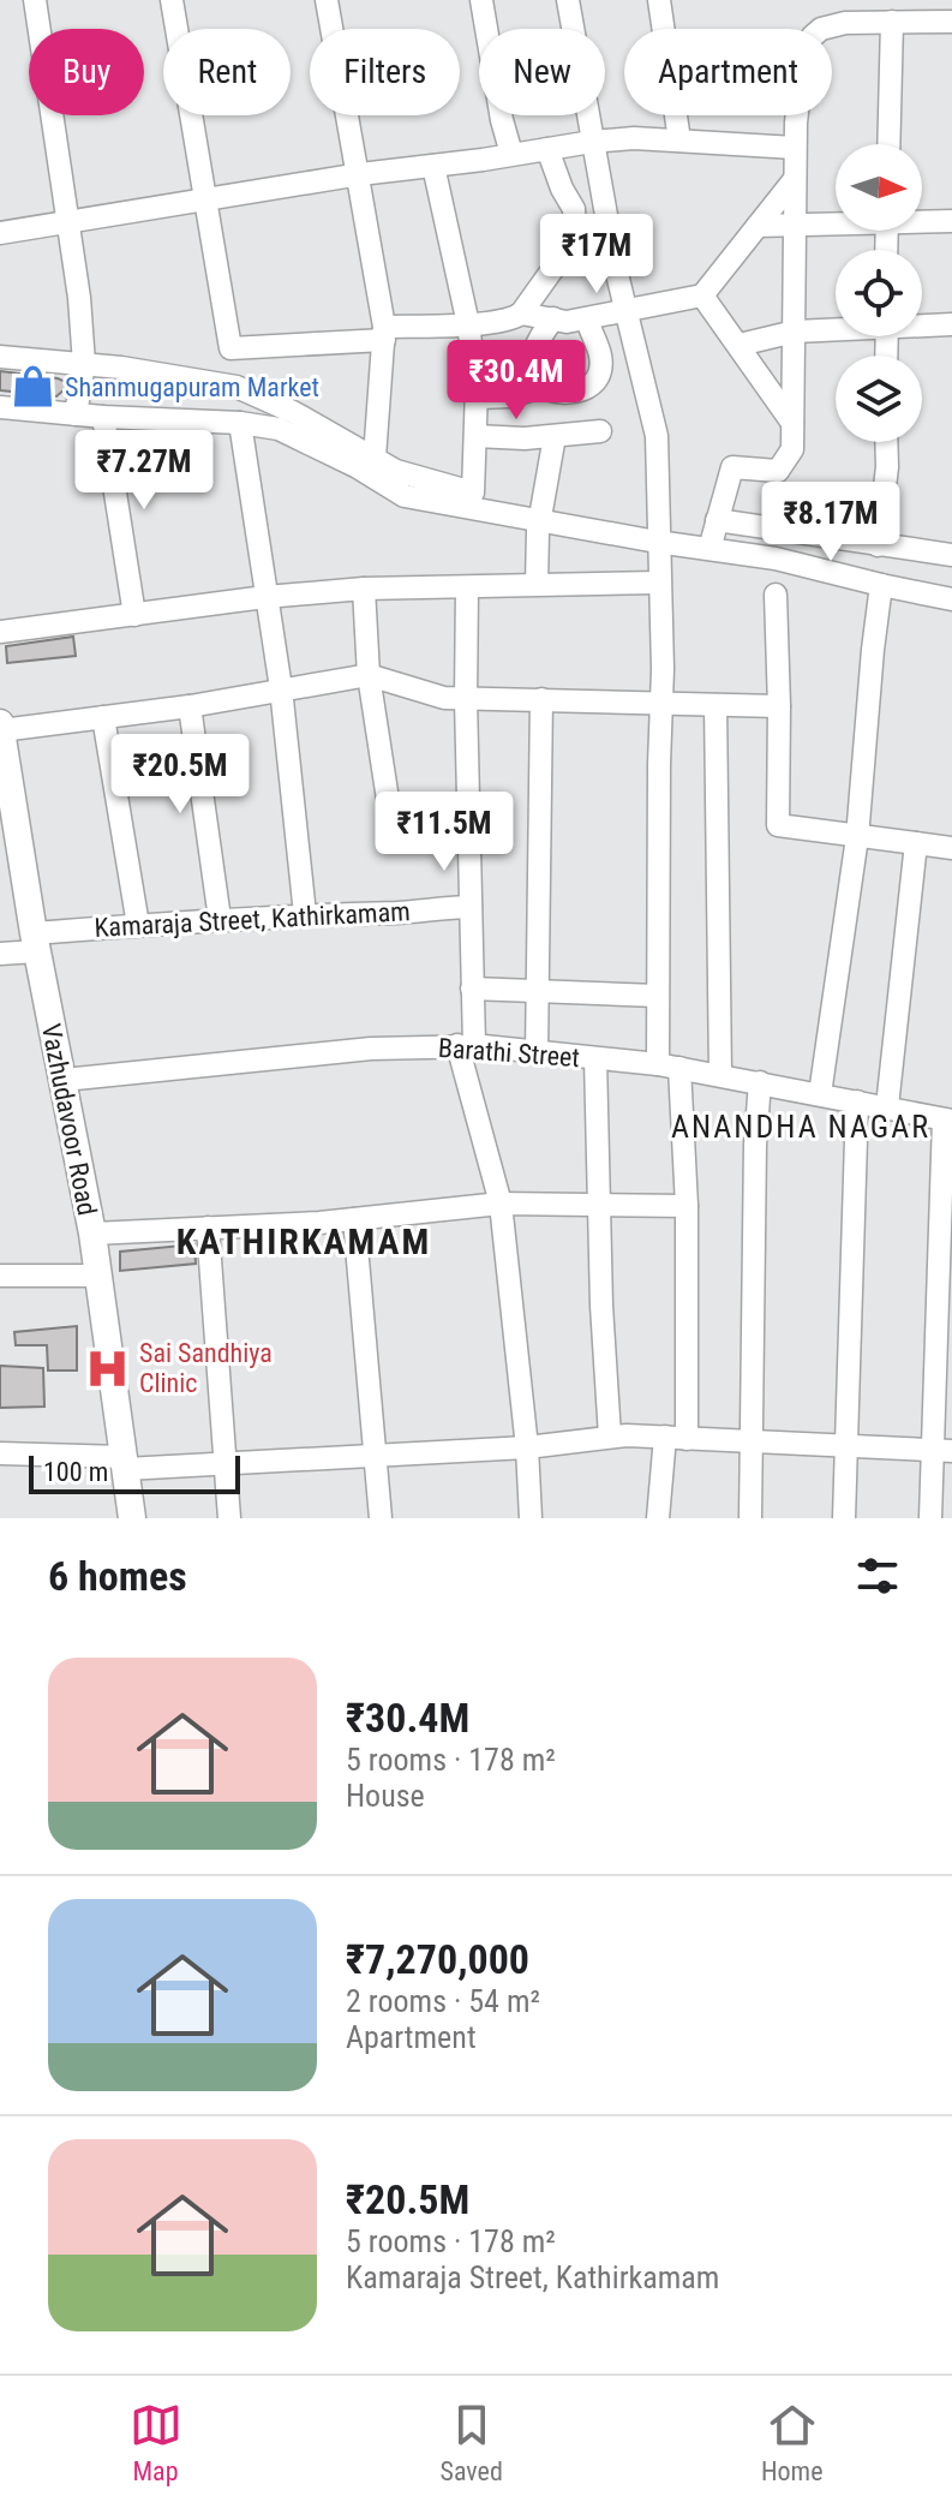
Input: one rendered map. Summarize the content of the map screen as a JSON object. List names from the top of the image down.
{
  "streets": {
    "main road": ["Vazhudavoor Road"],
    "street": ["Kamaraja Street, Kathirkamam", "Barathi Street"]
  },
  "crossings": [
    ["Kamaraja Street, Kathirkamam", "Vazhudavoor Road"],
    ["Barathi Street", "Vazhudavoor Road"]
  ],
  "districts": ["ANANDHA NAGAR", "KATHIRKAMAM"],
  "places": {
    "shop": ["Shanmugapuram Market"],
    "hospital": ["Sai Sandhiya Clinic"]
  },
  "scale_bar": "100 m",
  "north": "right",
  "page": {
    "chip": [
      "Buy",
      "Rent",
      "Filters",
      "New",
      "Apartment"
    ],
    "price": [
      "₹17M",
      "₹30.4M",
      "₹7.27M",
      "₹8.17M",
      "₹20.5M",
      "₹11.5M"
    ],
    "scale": "100 m",
    "heading": "6 homes",
    "list": [
      {
        "name": "₹30.4M",
        "note": "5 rooms · 178 m² · House"
      },
      {
        "name": "₹7,270,000",
        "note": "2 rooms · 54 m² · Apartment"
      },
      {
        "name": "₹20.5M",
        "note": "5 rooms · 178 m² · Kamaraja Street, Kathirkamam"
      }
    ],
    "tabs": ["Map", "Saved", "Home"]
  }
}
